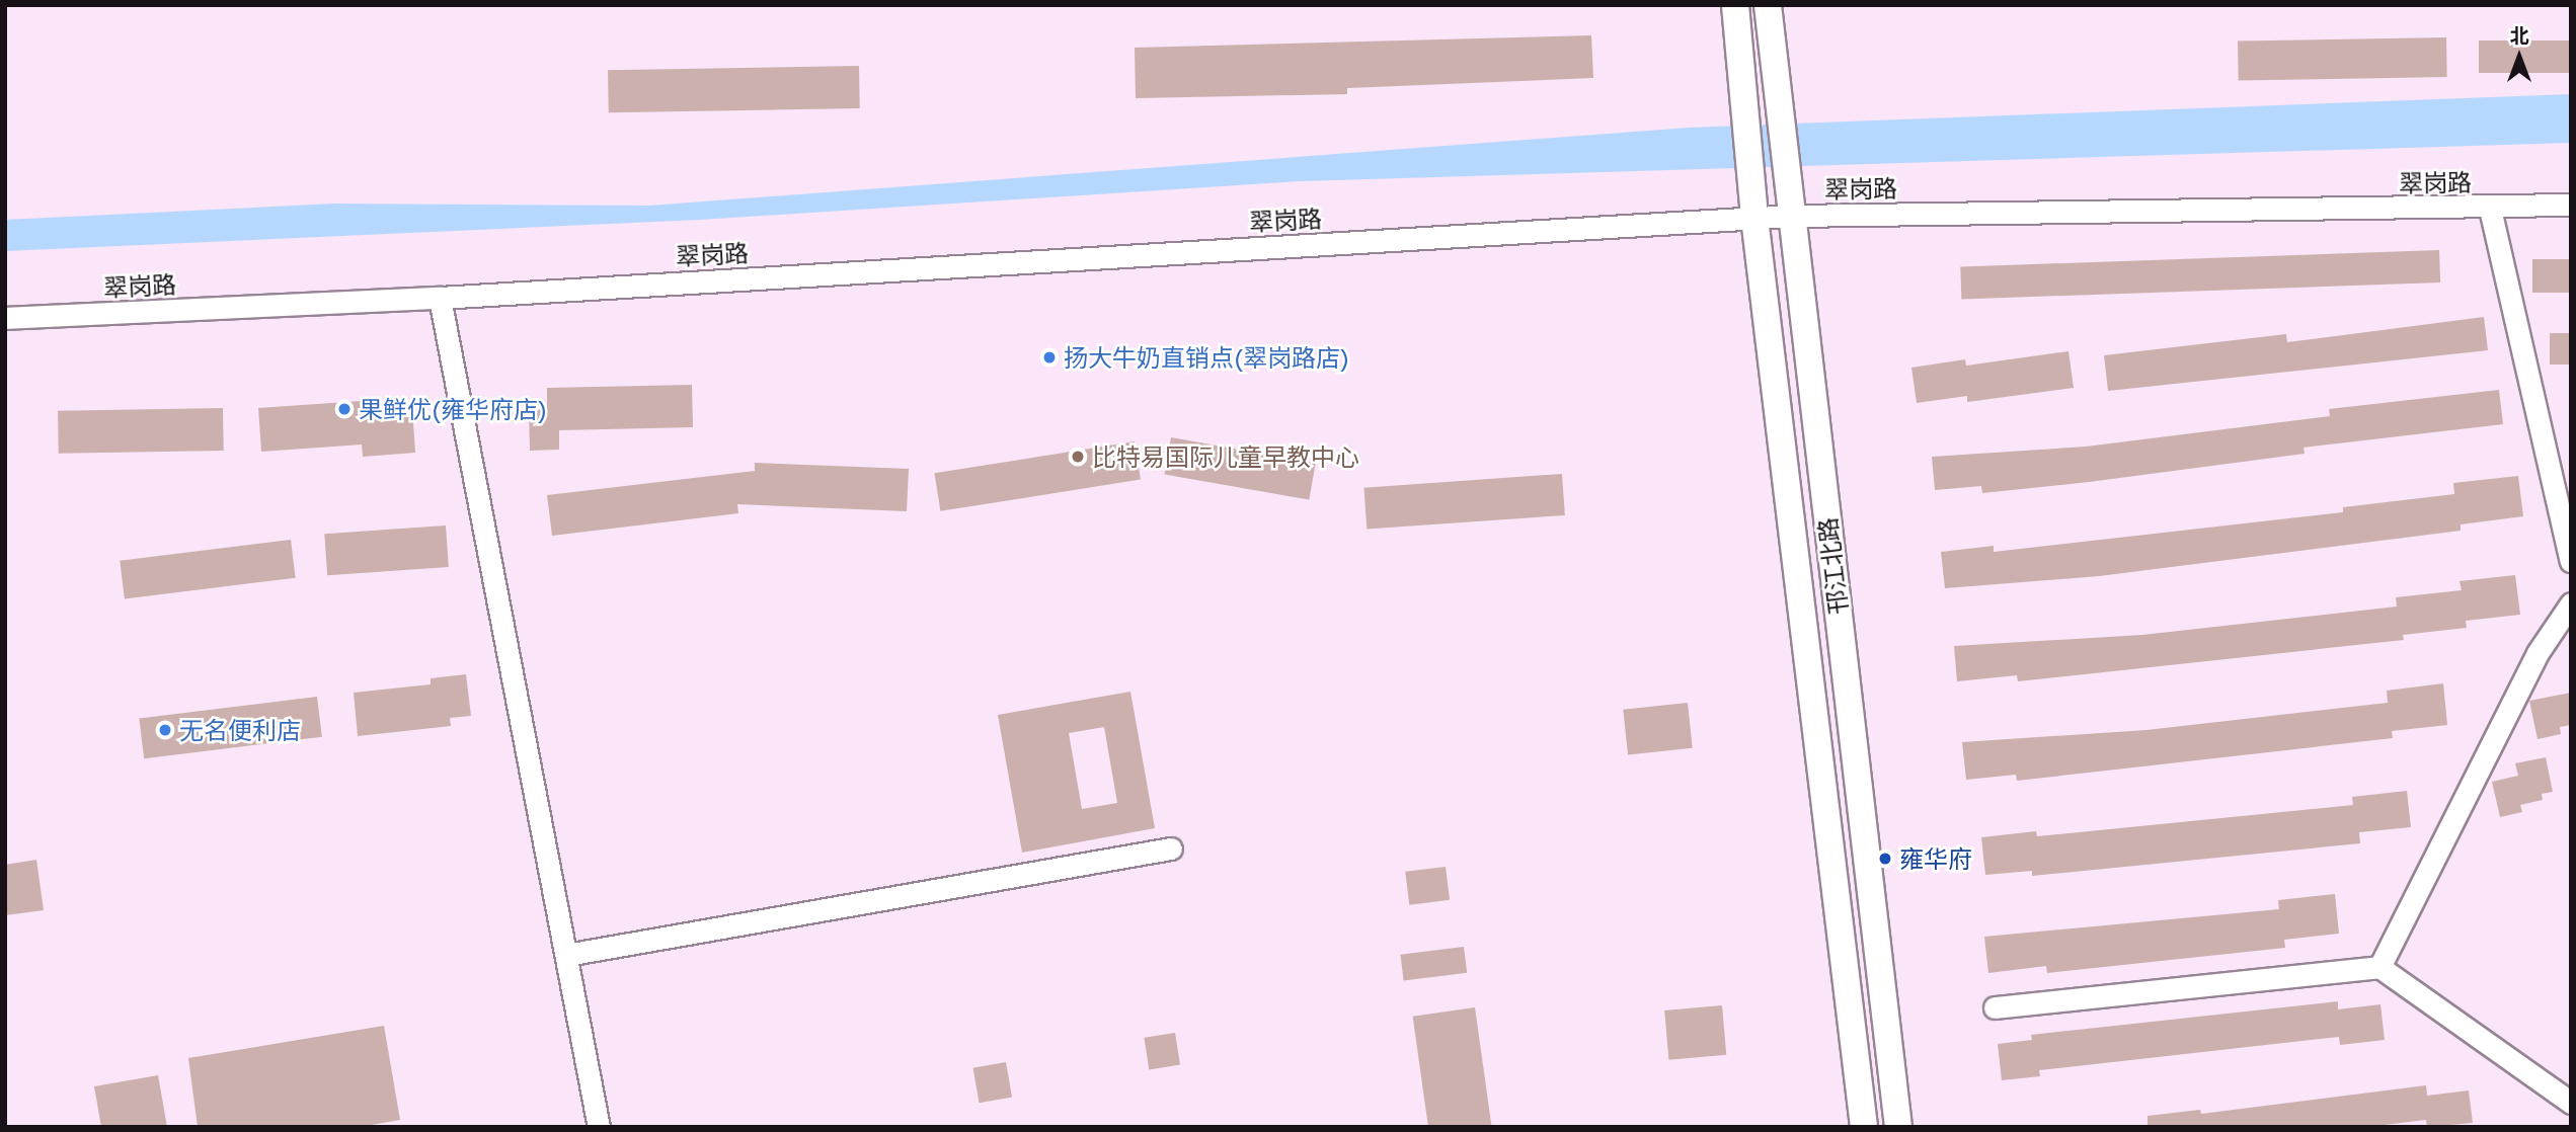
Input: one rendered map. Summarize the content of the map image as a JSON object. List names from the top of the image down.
{
  "streets": {
    "main road": ["邗江北路"],
    "street": ["翠岗路"]
  },
  "crossings": [
    ["翠岗路", "邗江北路"]
  ],
  "places": [
    "扬大牛奶直销点(翠岗路店)",
    "果鲜优(雍华府店)",
    "比特易国际儿童早教中心",
    "无名便利店",
    "雍华府"
  ],
  "north": "top"
}
